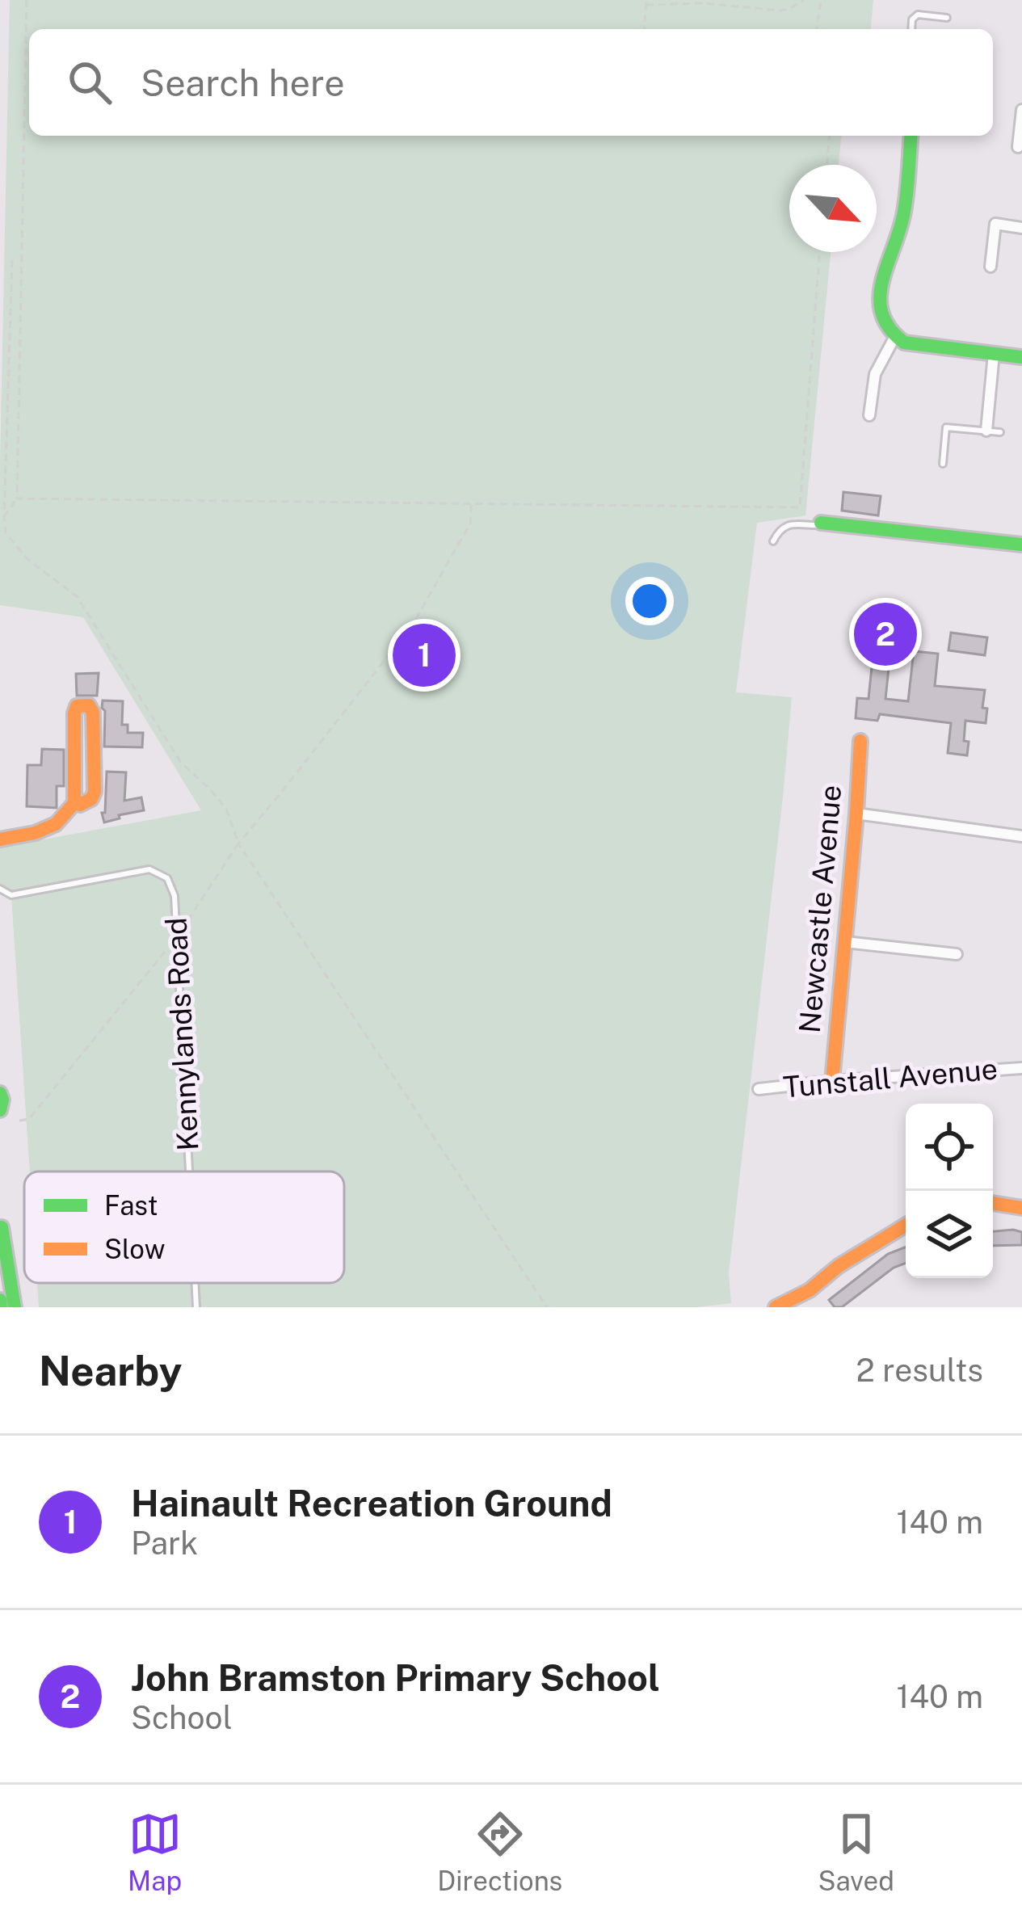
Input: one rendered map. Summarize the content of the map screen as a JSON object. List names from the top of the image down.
{
  "streets": {
    "street": ["Newcastle Avenue", "Tunstall Avenue"],
    "lane": ["Kennylands Road"]
  },
  "crossings": [
    ["Newcastle Avenue", "Tunstall Avenue"]
  ],
  "legend": ["Fast", "Slow"],
  "north": "bottom right",
  "page": {
    "search": "Search here",
    "pins": ["2", "1"],
    "heading": ["Nearby", "2 results"],
    "list": [
      {
        "mark": "1",
        "name": "Hainault Recreation Ground",
        "note": "Park",
        "value": "140 m"
      },
      {
        "mark": "2",
        "name": "John Bramston Primary School",
        "note": "School",
        "value": "140 m"
      }
    ],
    "nav": ["Map", "Directions", "Saved"]
  }
}
